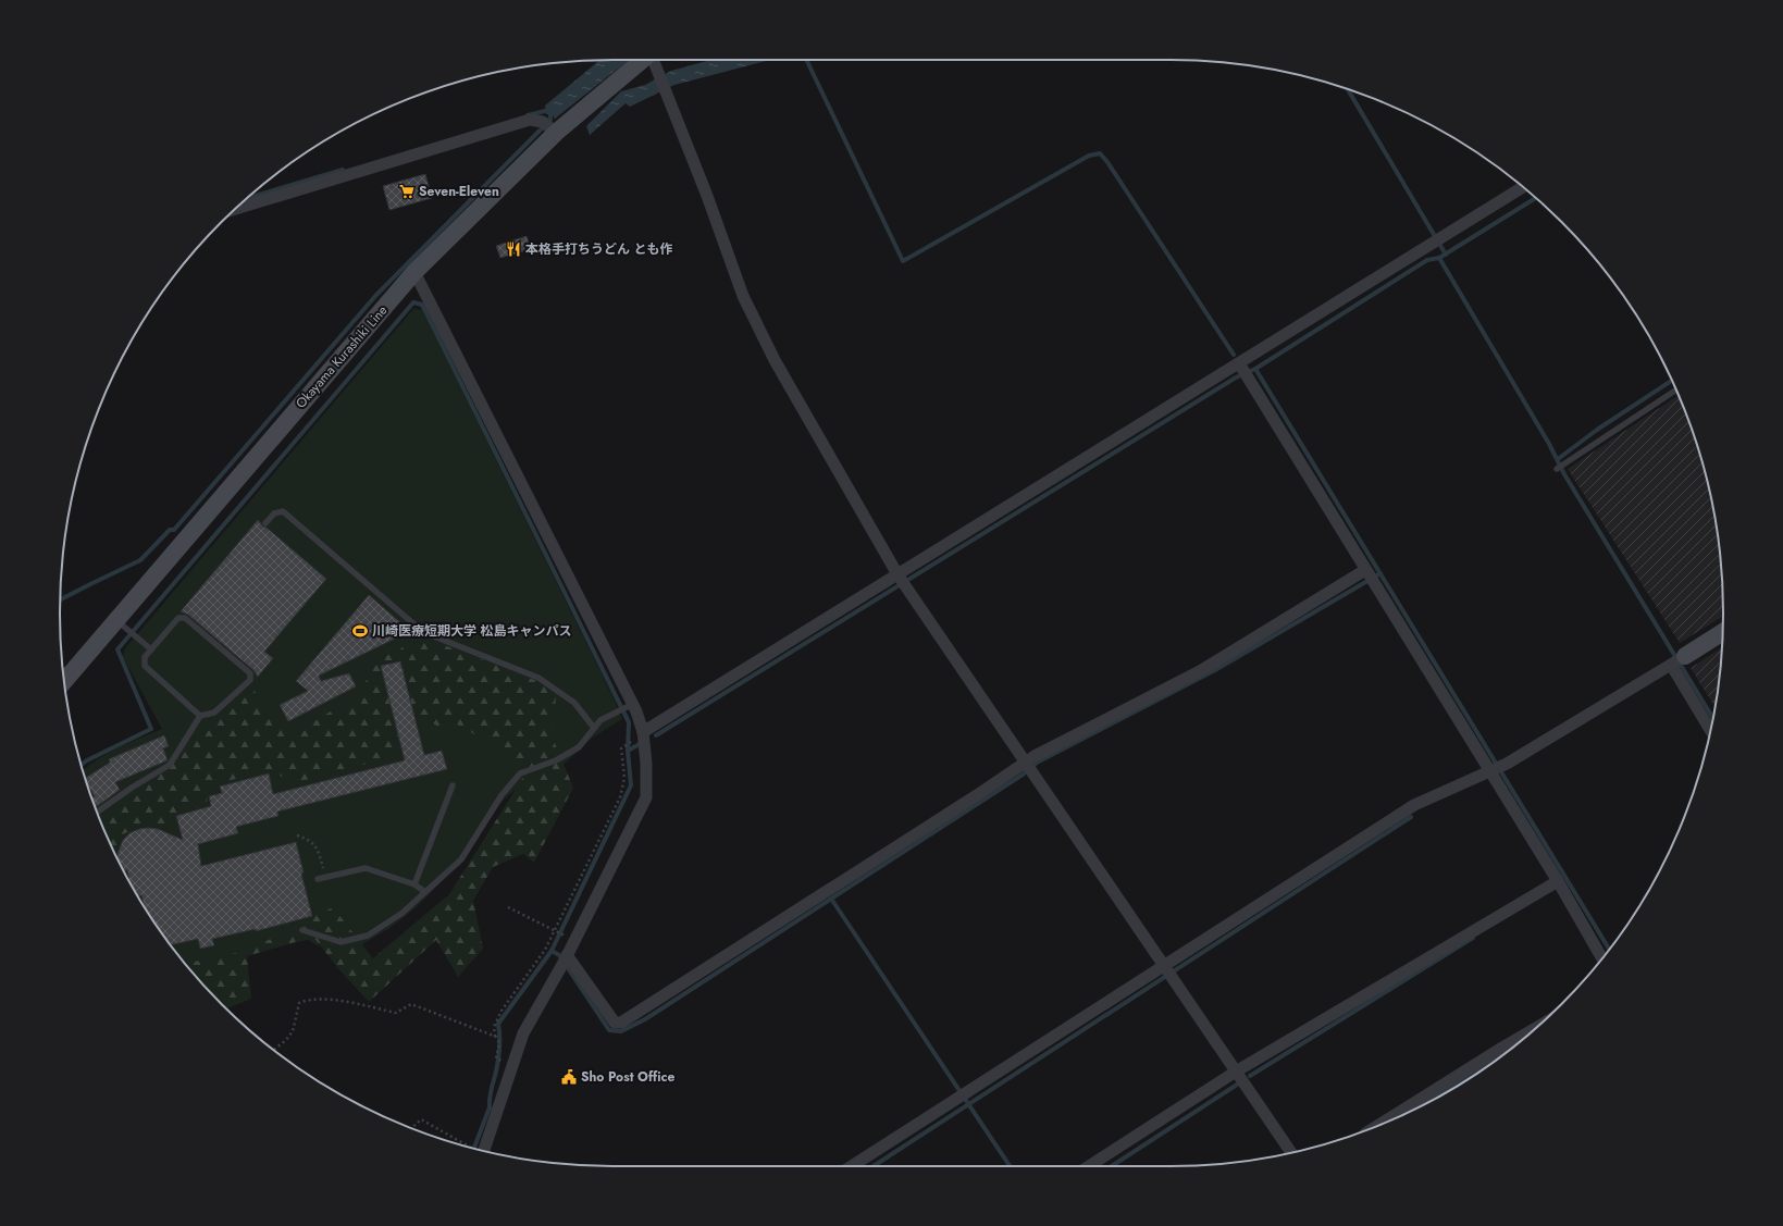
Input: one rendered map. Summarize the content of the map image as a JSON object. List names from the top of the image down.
{
  "streets": {
    "main road": ["Okayama Kurashiki Line"]
  },
  "places": {
    "supermarket": ["Seven-Eleven"],
    "restaurant": ["本格手打ちうどん とも作"],
    "sports": ["川崎医療短期大学 松島キャンパス"],
    "public building": ["Sho Post Office"]
  }
}
